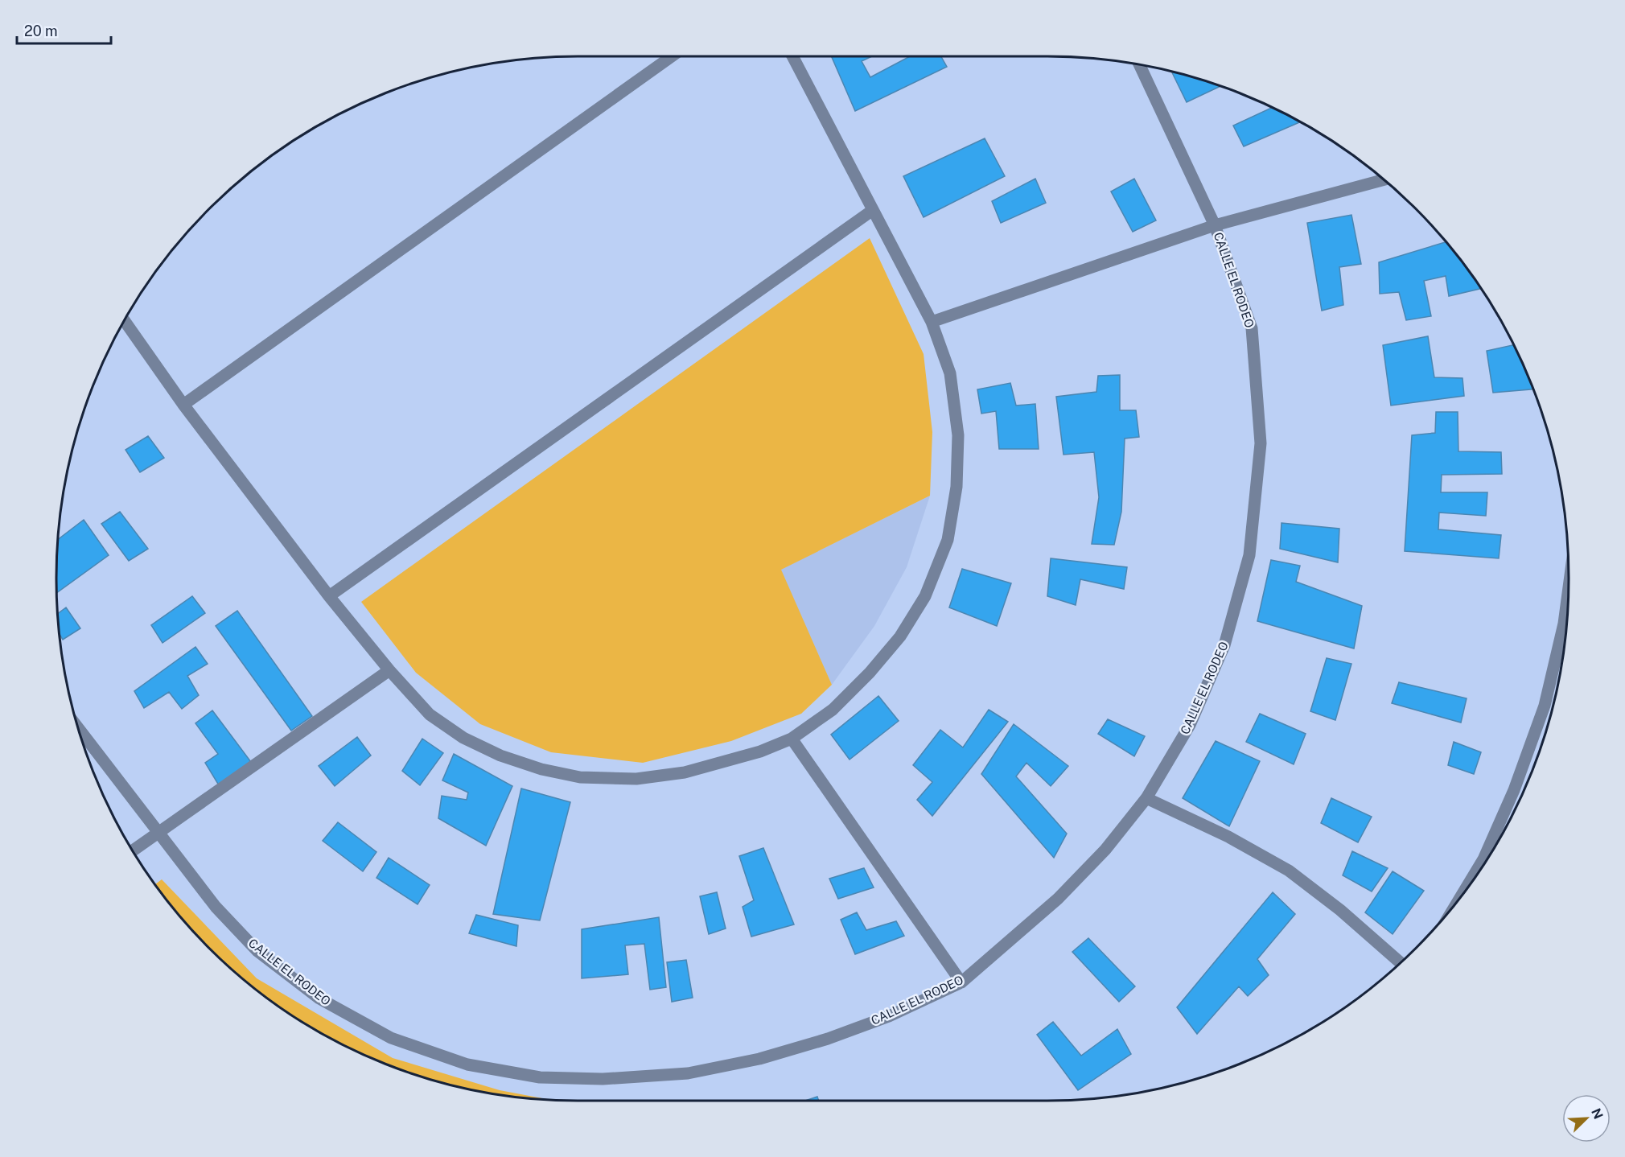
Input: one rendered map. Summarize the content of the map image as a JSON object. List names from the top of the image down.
{
  "streets": {
    "street": ["CALLE EL RODEO"]
  },
  "scale_bar": "20 m",
  "north": "top right"
}
